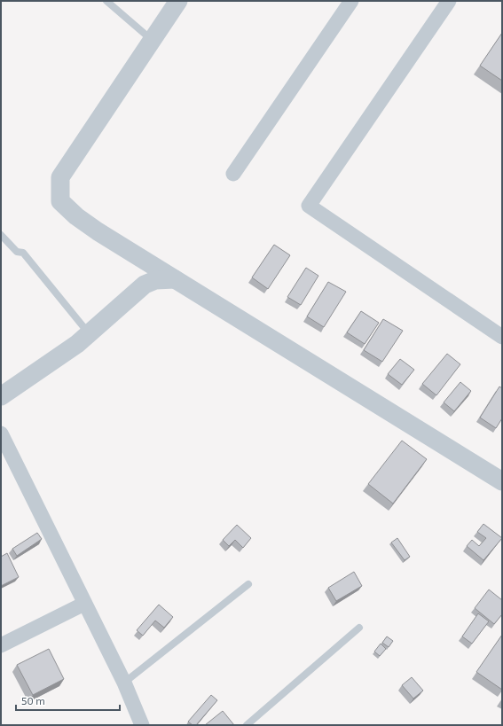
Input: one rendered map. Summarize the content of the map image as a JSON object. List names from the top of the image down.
{
  "scale_bar": "50 m"
}
